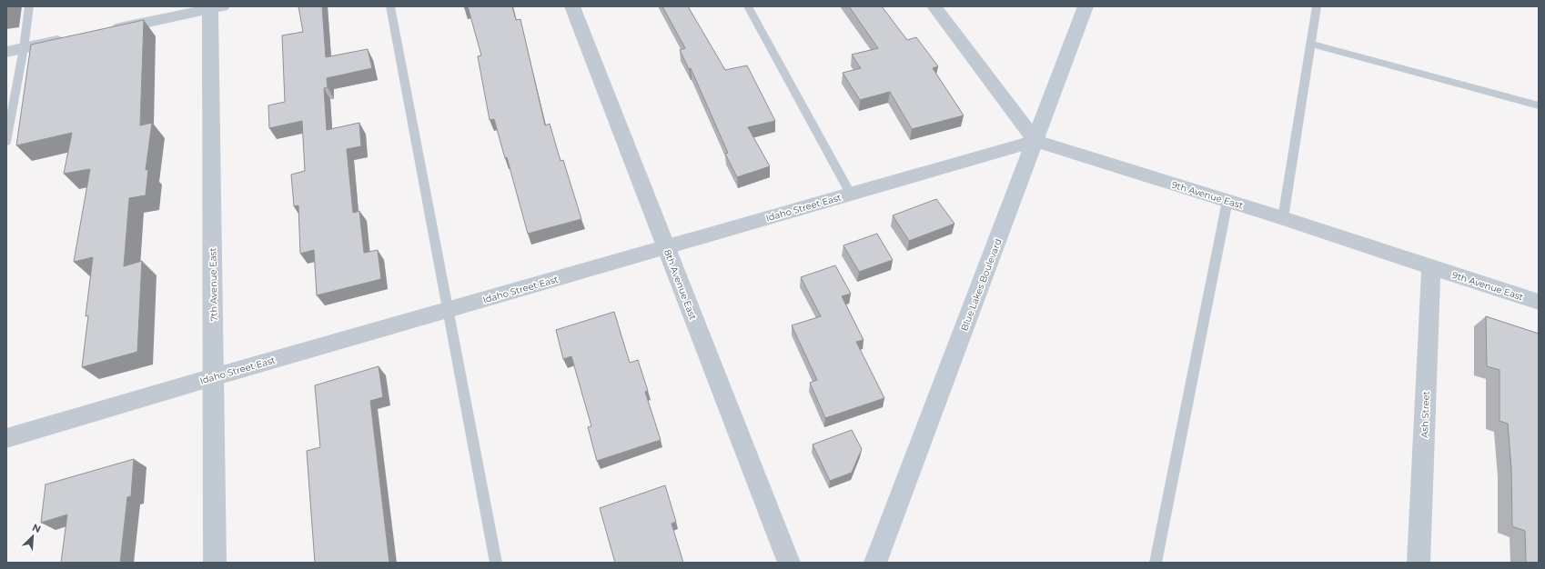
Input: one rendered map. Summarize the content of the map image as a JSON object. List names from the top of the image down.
{
  "streets": {
    "main road": ["Blue Lakes Boulevard"],
    "street": [
      "9th Avenue East",
      "Idaho Street East",
      "7th Avenue East",
      "8th Avenue East",
      "Ash Street"
    ]
  },
  "crossings": [
    ["9th Avenue East", "Idaho Street East"],
    ["9th Avenue East", "Blue Lakes Boulevard"],
    ["9th Avenue East", "Ash Street"],
    ["Idaho Street East", "7th Avenue East"],
    ["Idaho Street East", "8th Avenue East"],
    ["Idaho Street East", "Blue Lakes Boulevard"]
  ],
  "north": "top right"
}
